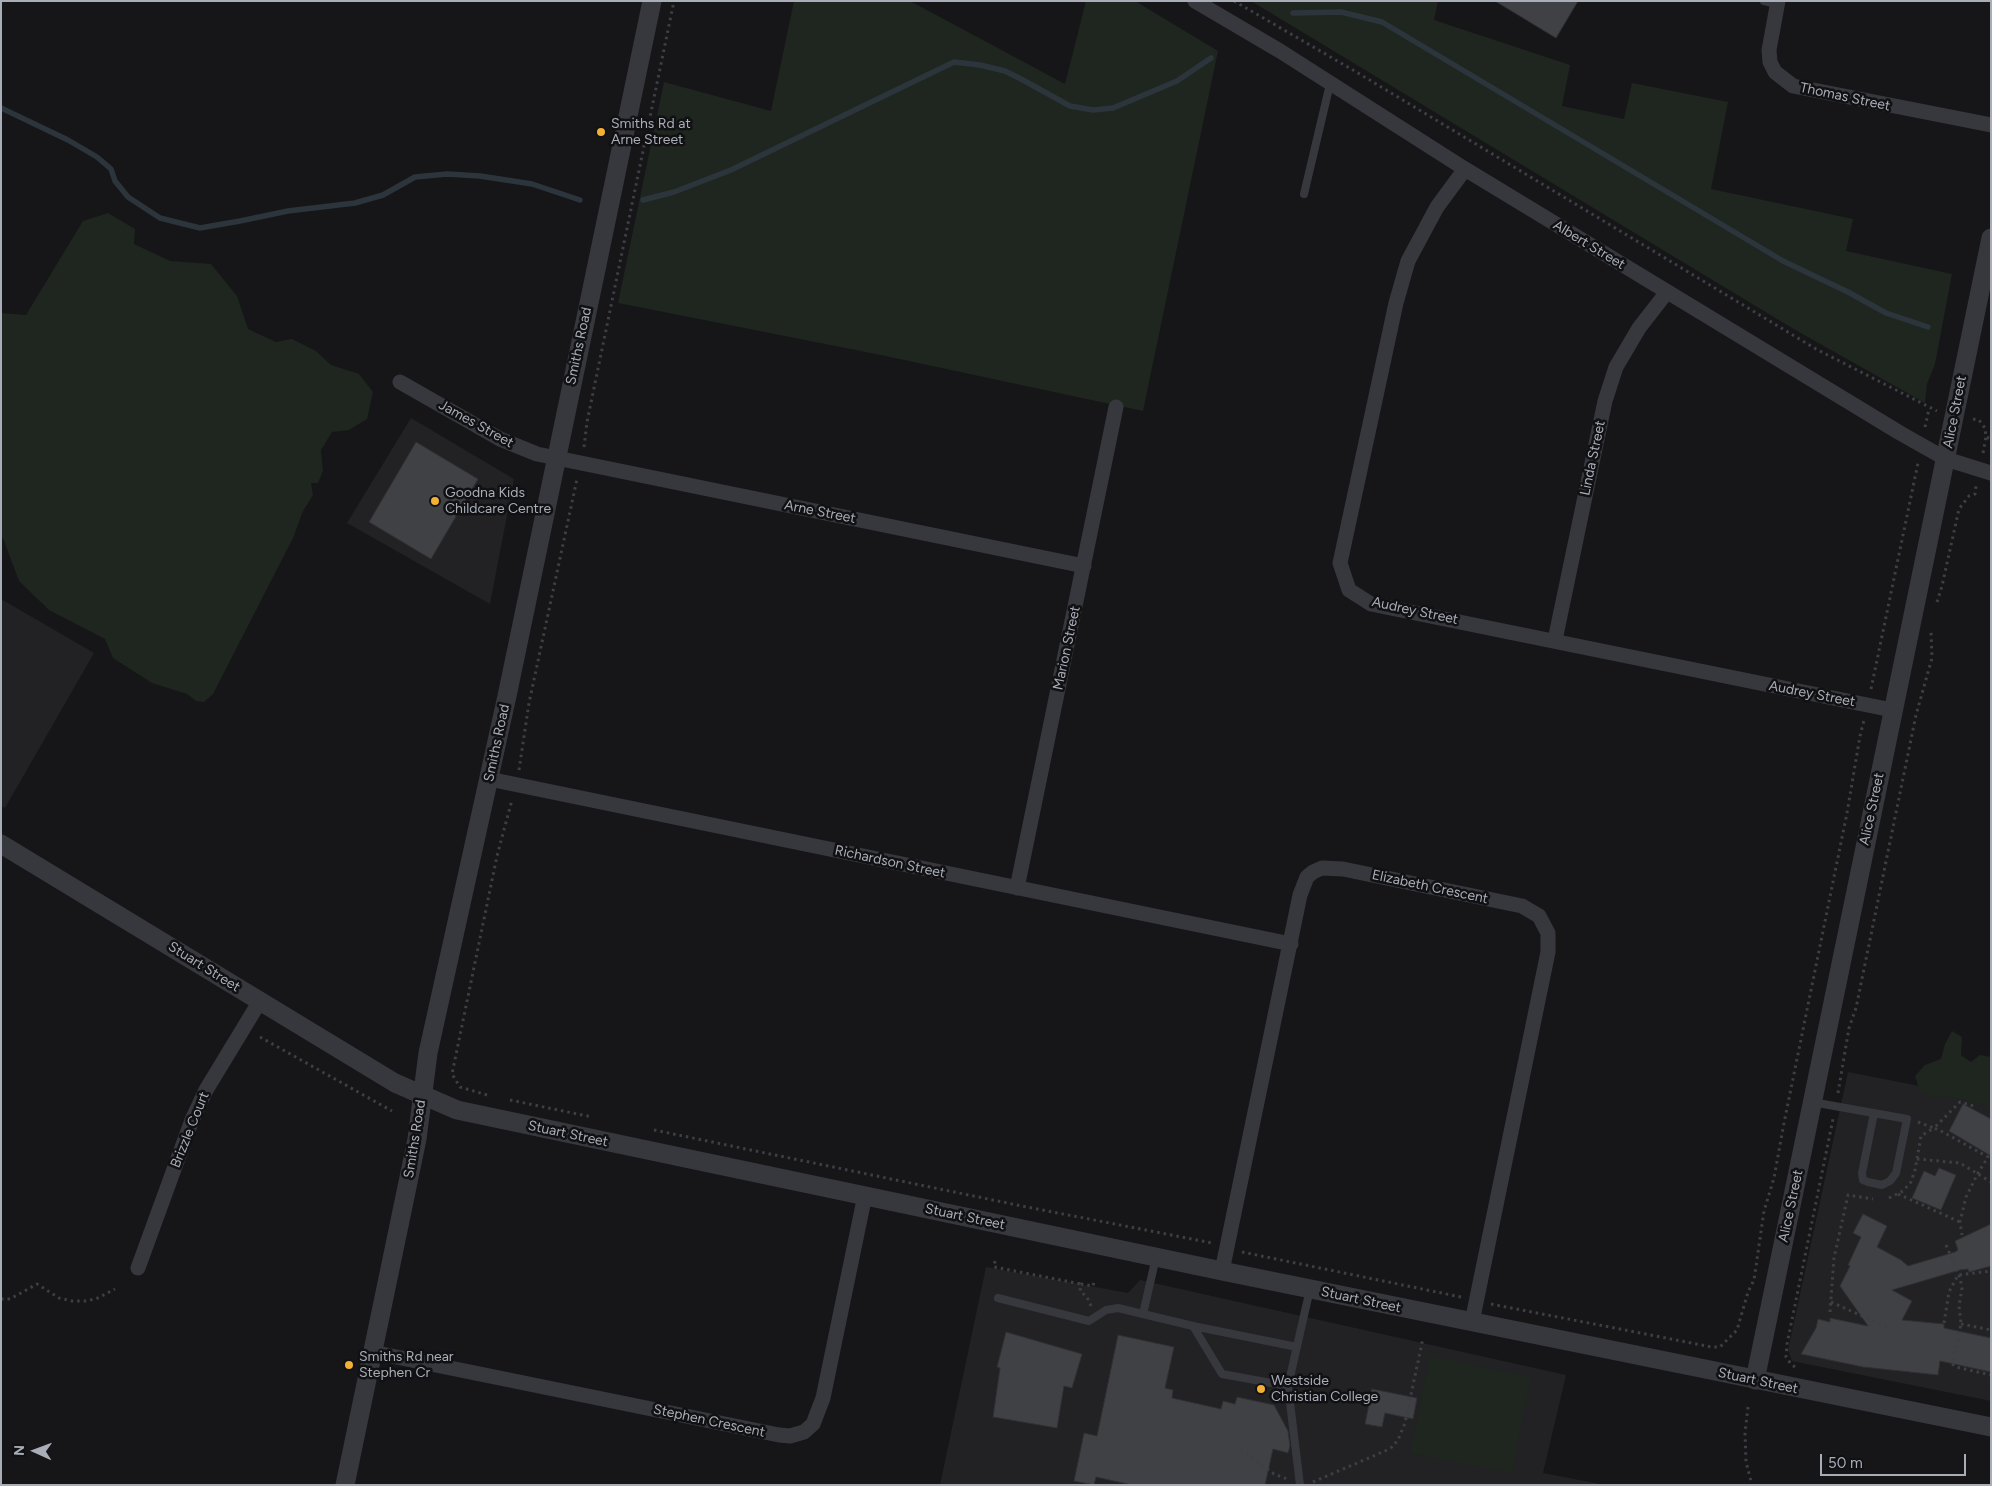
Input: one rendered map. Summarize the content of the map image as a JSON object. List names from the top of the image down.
{
  "streets": {
    "street": [
      "Thomas Street",
      "Albert Street",
      "Smiths Road",
      "Alice Street",
      "James Street",
      "Linda Street",
      "Arne Street",
      "Audrey Street",
      "Marion Street",
      "Richardson Street",
      "Elizabeth Crescent",
      "Stuart Street",
      "Brizzle Court",
      "Stephen Crescent"
    ]
  },
  "crossings": [
    ["Albert Street", "Alice Street"],
    ["Albert Street", "Linda Street"],
    ["Albert Street", "Audrey Street"],
    ["Smiths Road", "James Street"],
    ["Smiths Road", "Arne Street"],
    ["Smiths Road", "Richardson Street"],
    ["Smiths Road", "Stuart Street"],
    ["Smiths Road", "Stephen Crescent"],
    ["Alice Street", "Audrey Street"],
    ["Alice Street", "Stuart Street"],
    ["James Street", "Arne Street"],
    ["Linda Street", "Audrey Street"],
    ["Arne Street", "Marion Street"],
    ["Marion Street", "Richardson Street"],
    ["Richardson Street", "Elizabeth Crescent"],
    ["Elizabeth Crescent", "Stuart Street"],
    ["Stuart Street", "Brizzle Court"],
    ["Stuart Street", "Stephen Crescent"]
  ],
  "places": [
    "Smiths Rd at Arne Street",
    "Goodna Kids Childcare Centre",
    "Smiths Rd near Stephen Cr",
    "Westside Christian College"
  ],
  "scale_bar": "50 m",
  "north": "left"
}
